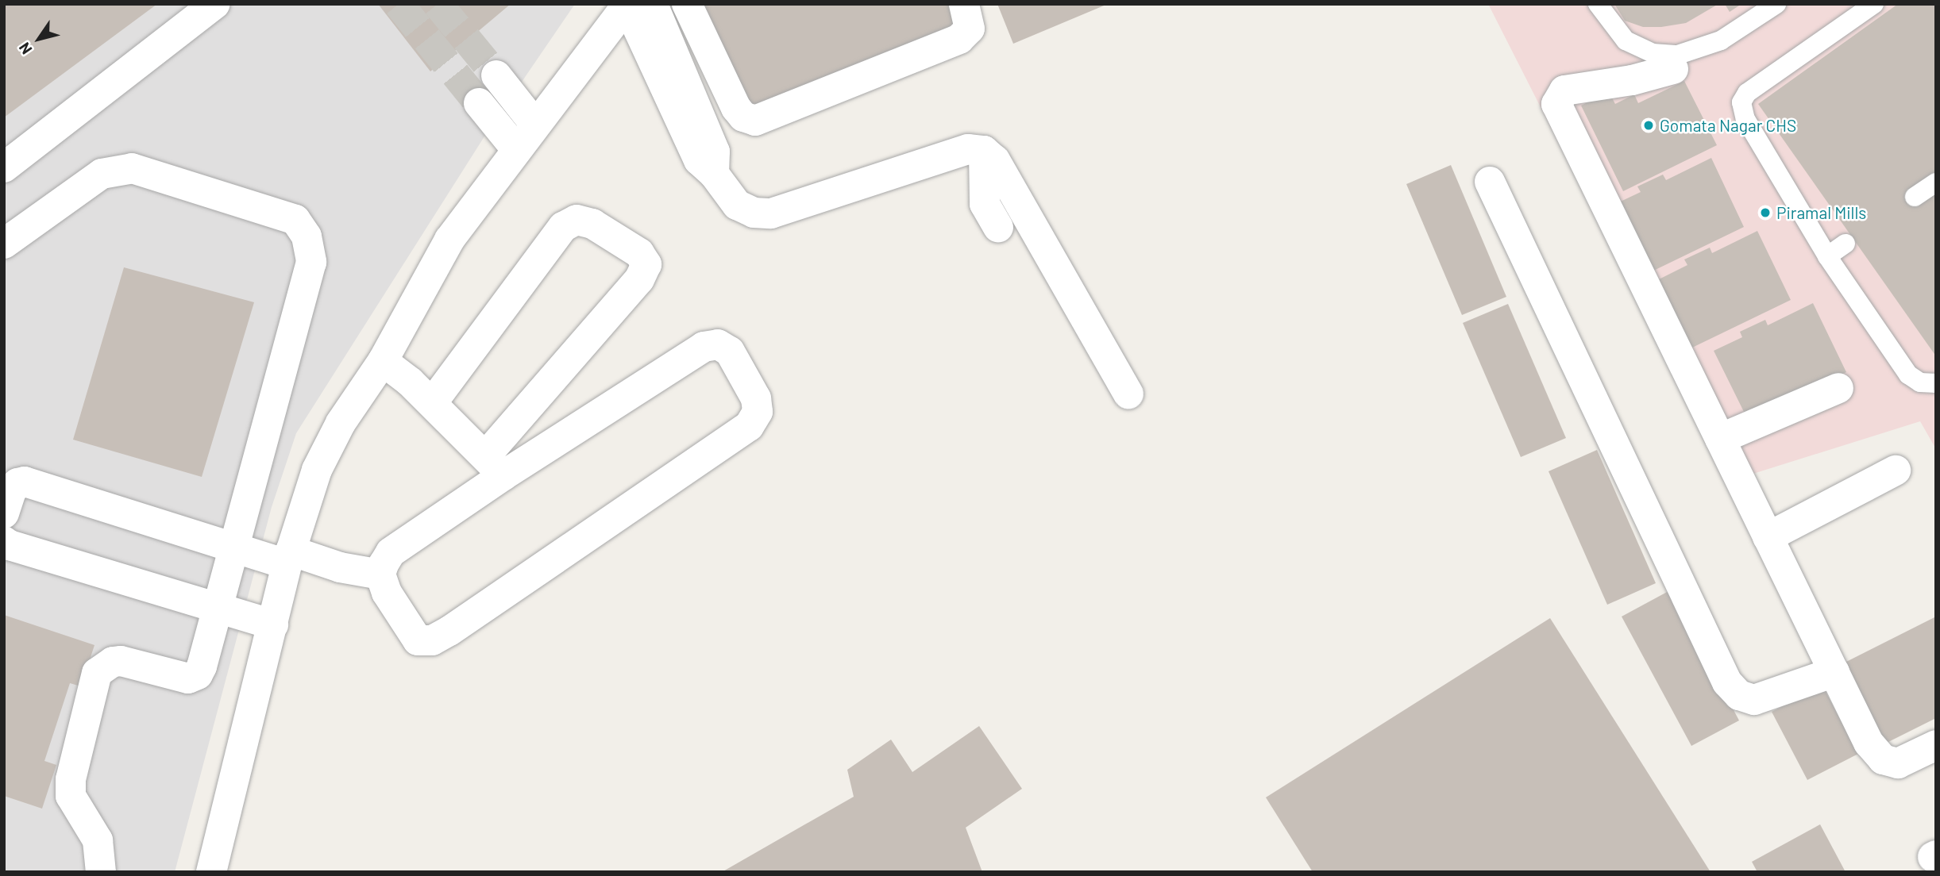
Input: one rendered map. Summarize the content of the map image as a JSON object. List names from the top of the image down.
{
  "places": ["Gomata Nagar CHS", "Piramal Mills"],
  "north": "bottom left"
}
